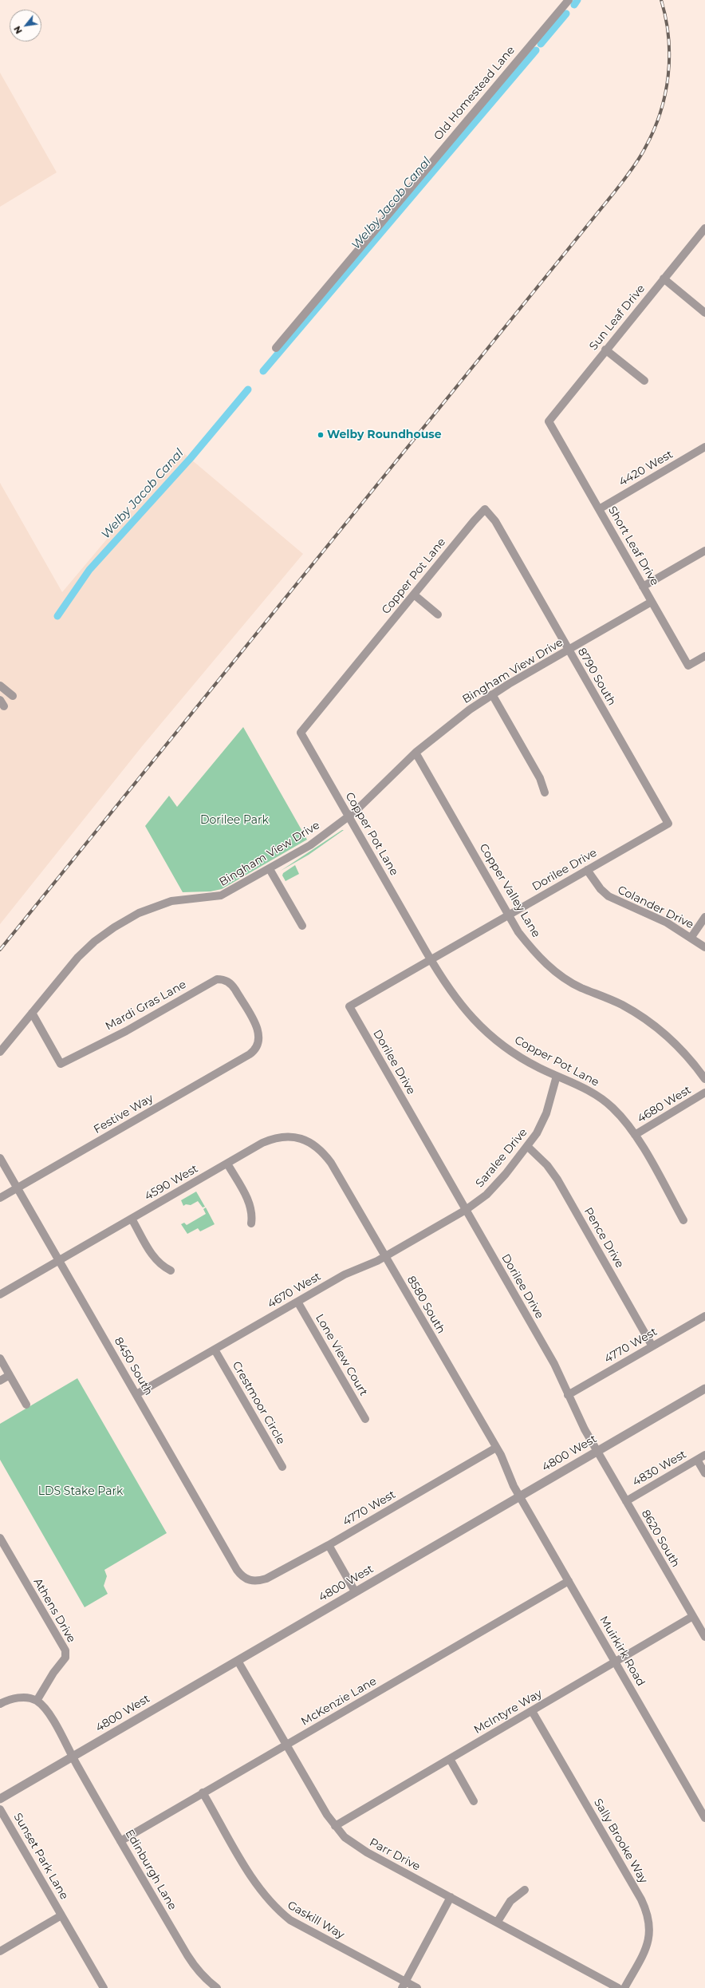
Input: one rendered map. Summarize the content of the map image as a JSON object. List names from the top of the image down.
{
  "streets": {
    "street": [
      "Old Homestead Lane",
      "Sun Leaf Drive",
      "4420 West",
      "Short Leaf Drive",
      "Copper Pot Lane",
      "Bingham View Drive",
      "8790 South",
      "Dorilee Drive",
      "Copper Valley Lane",
      "Colander Drive",
      "Mardi Gras Lane",
      "4680 West",
      "Festive Way",
      "Saralee Drive",
      "4590 West",
      "Pence Drive",
      "4670 West",
      "8580 South",
      "4770 West",
      "Lone View Court",
      "8450 South",
      "Crestmoor Circle",
      "4800 West",
      "4830 West",
      "8620 South",
      "Athens Drive",
      "Muirkirk Road",
      "McKenzie Lane",
      "McIntyre Way",
      "Sally Brooke Way",
      "Parr Drive",
      "Sunset Park Lane",
      "Edinburgh Lane",
      "Gaskill Way"
    ]
  },
  "crossings": [
    ["Sun Leaf Drive", "Short Leaf Drive"],
    ["4420 West", "Short Leaf Drive"],
    ["Short Leaf Drive", "Bingham View Drive"],
    ["Copper Pot Lane", "Bingham View Drive"],
    ["Copper Pot Lane", "8790 South"],
    ["Copper Pot Lane", "Dorilee Drive"],
    ["Copper Pot Lane", "4680 West"],
    ["Copper Pot Lane", "Saralee Drive"],
    ["Bingham View Drive", "8790 South"],
    ["Bingham View Drive", "Copper Valley Lane"],
    ["Bingham View Drive", "Mardi Gras Lane"],
    ["8790 South", "Dorilee Drive"],
    ["Dorilee Drive", "Copper Valley Lane"],
    ["Dorilee Drive", "Colander Drive"],
    ["Dorilee Drive", "Saralee Drive"],
    ["Dorilee Drive", "4670 West"],
    ["Dorilee Drive", "4770 West"],
    ["Dorilee Drive", "4800 West"],
    ["Dorilee Drive", "8620 South"],
    ["Mardi Gras Lane", "Festive Way"],
    ["Festive Way", "8450 South"],
    ["Saralee Drive", "Pence Drive"],
    ["Saralee Drive", "4670 West"],
    ["4590 West", "8580 South"],
    ["4590 West", "8450 South"],
    ["Pence Drive", "4770 West"],
    ["4670 West", "8580 South"],
    ["4670 West", "Lone View Court"],
    ["4670 West", "8450 South"],
    ["4670 West", "Crestmoor Circle"],
    ["8580 South", "4770 West"],
    ["8580 South", "4800 West"],
    ["8580 South", "Muirkirk Road"],
    ["4770 West", "8450 South"],
    ["4800 West", "8620 South"],
    ["4800 West", "Muirkirk Road"],
    ["4800 West", "Parr Drive"],
    ["4800 West", "Edinburgh Lane"],
    ["4830 West", "8620 South"],
    ["8620 South", "McIntyre Way"],
    ["Muirkirk Road", "McKenzie Lane"],
    ["Muirkirk Road", "McIntyre Way"],
    ["McKenzie Lane", "Parr Drive"],
    ["McKenzie Lane", "Edinburgh Lane"],
    ["McKenzie Lane", "Gaskill Way"],
    ["McIntyre Way", "Sally Brooke Way"],
    ["McIntyre Way", "Parr Drive"]
  ],
  "water": ["Welby Jacob Canal"],
  "parks": ["Dorilee Park", "LDS Stake Park"],
  "places": ["Welby Roundhouse"],
  "north": "bottom left"
}
